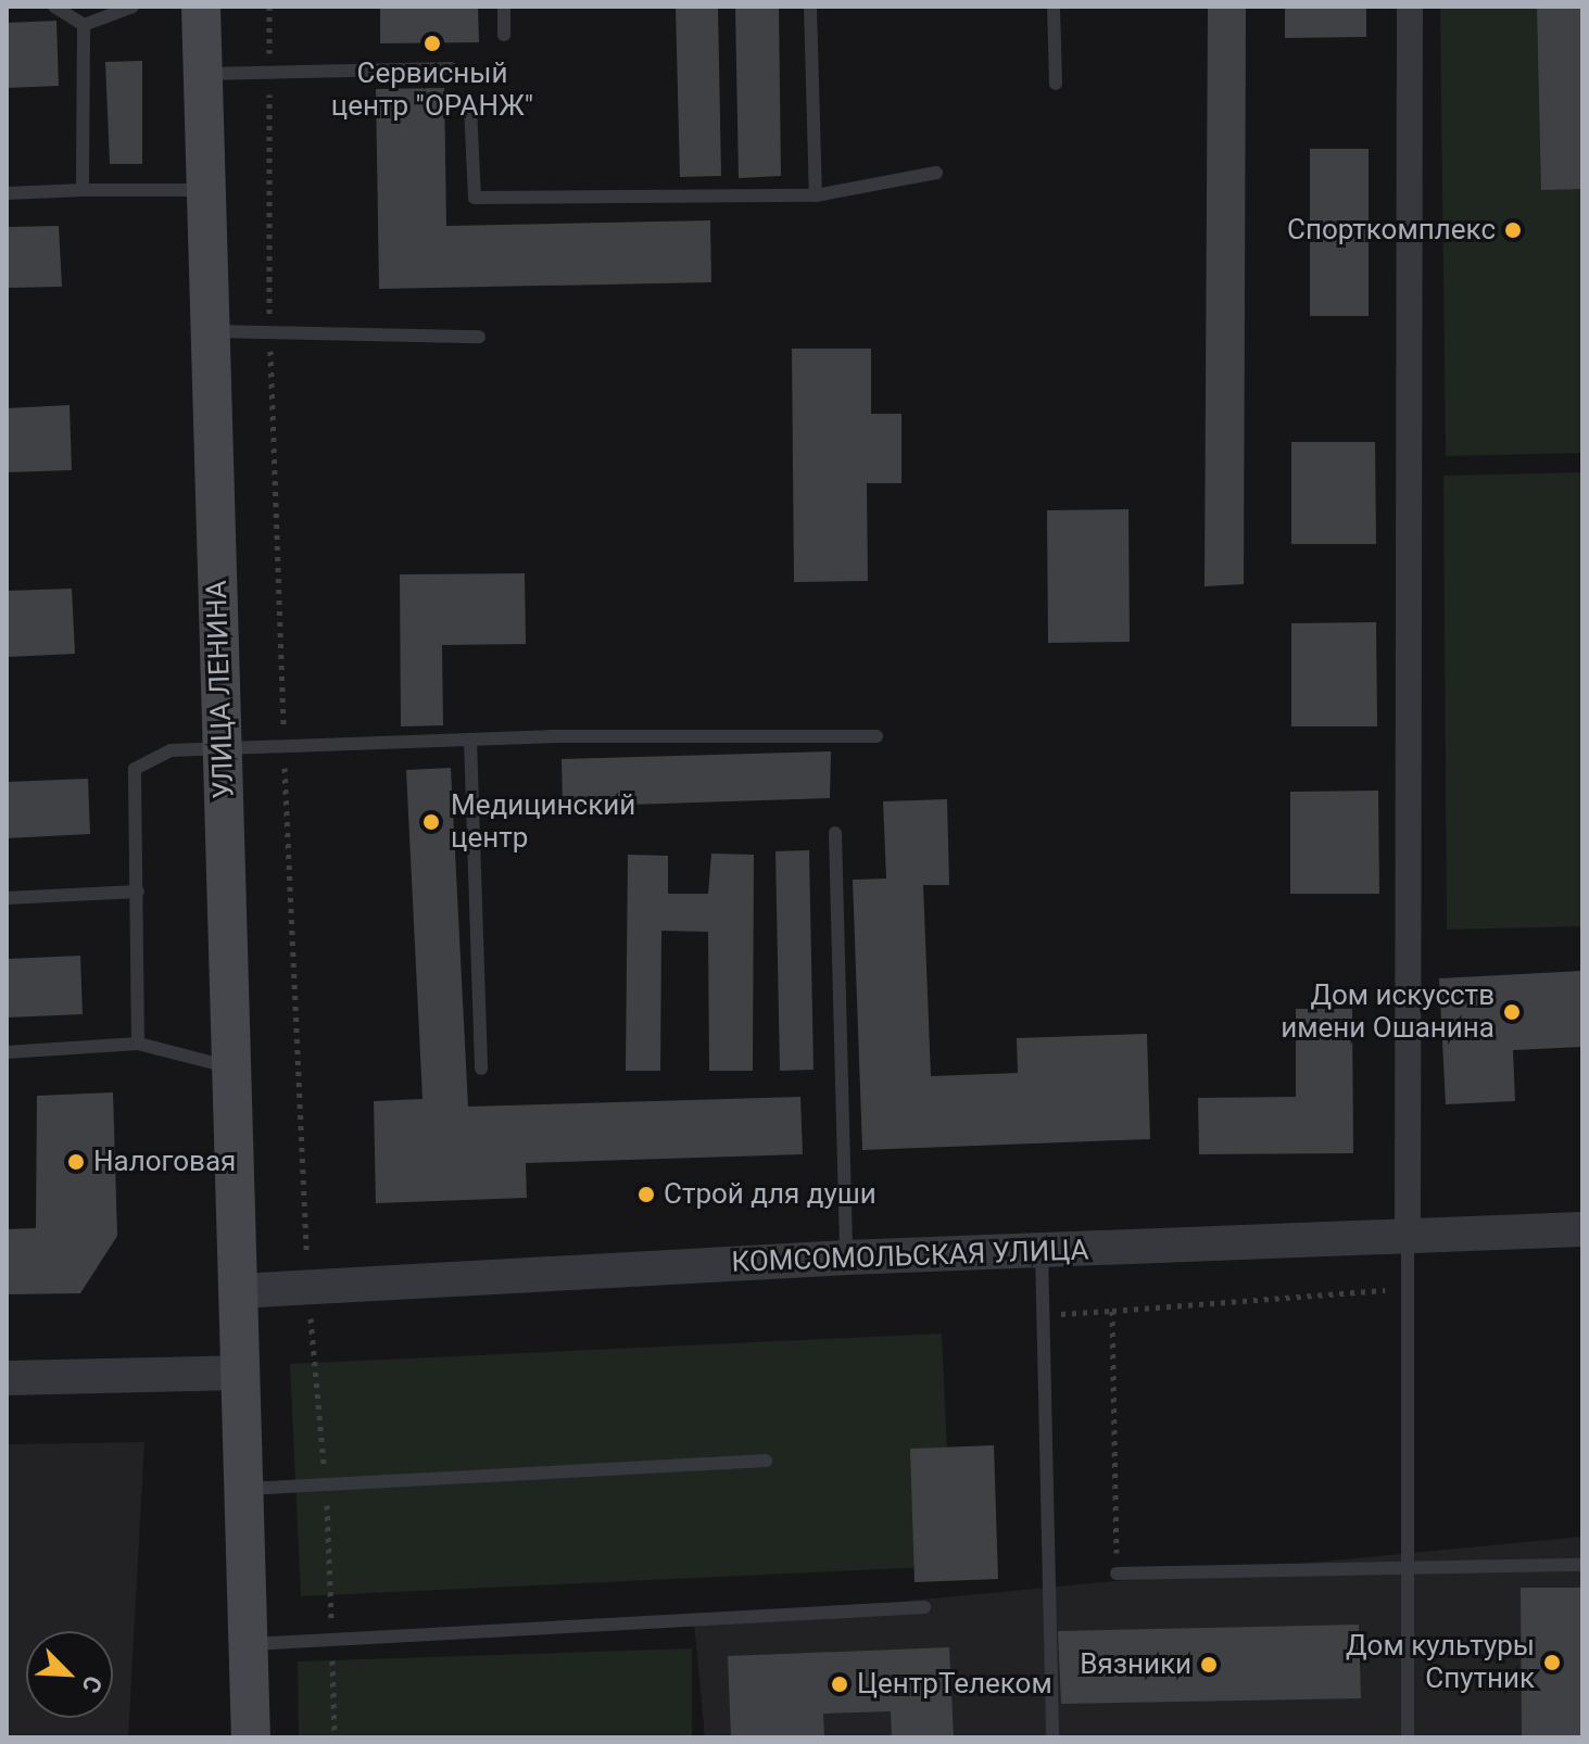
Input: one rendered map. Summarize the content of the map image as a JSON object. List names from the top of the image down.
{
  "streets": {
    "main road": ["УЛИЦА ЛЕНИНА"],
    "street": ["КОМСОМОЛЬСКАЯ УЛИЦА"]
  },
  "crossings": [
    ["УЛИЦА ЛЕНИНА", "КОМСОМОЛЬСКАЯ УЛИЦА"]
  ],
  "places": [
    "Сервисный центр \"ОРАНЖ\"",
    "Спорткомплекс",
    "Медицинский центр",
    "Дом искусств имени Ошанина",
    "Налоговая",
    "Строй для души",
    "Дом культуры Спутник",
    "Вязники",
    "ЦентрТелеком"
  ],
  "north": "bottom right"
}
